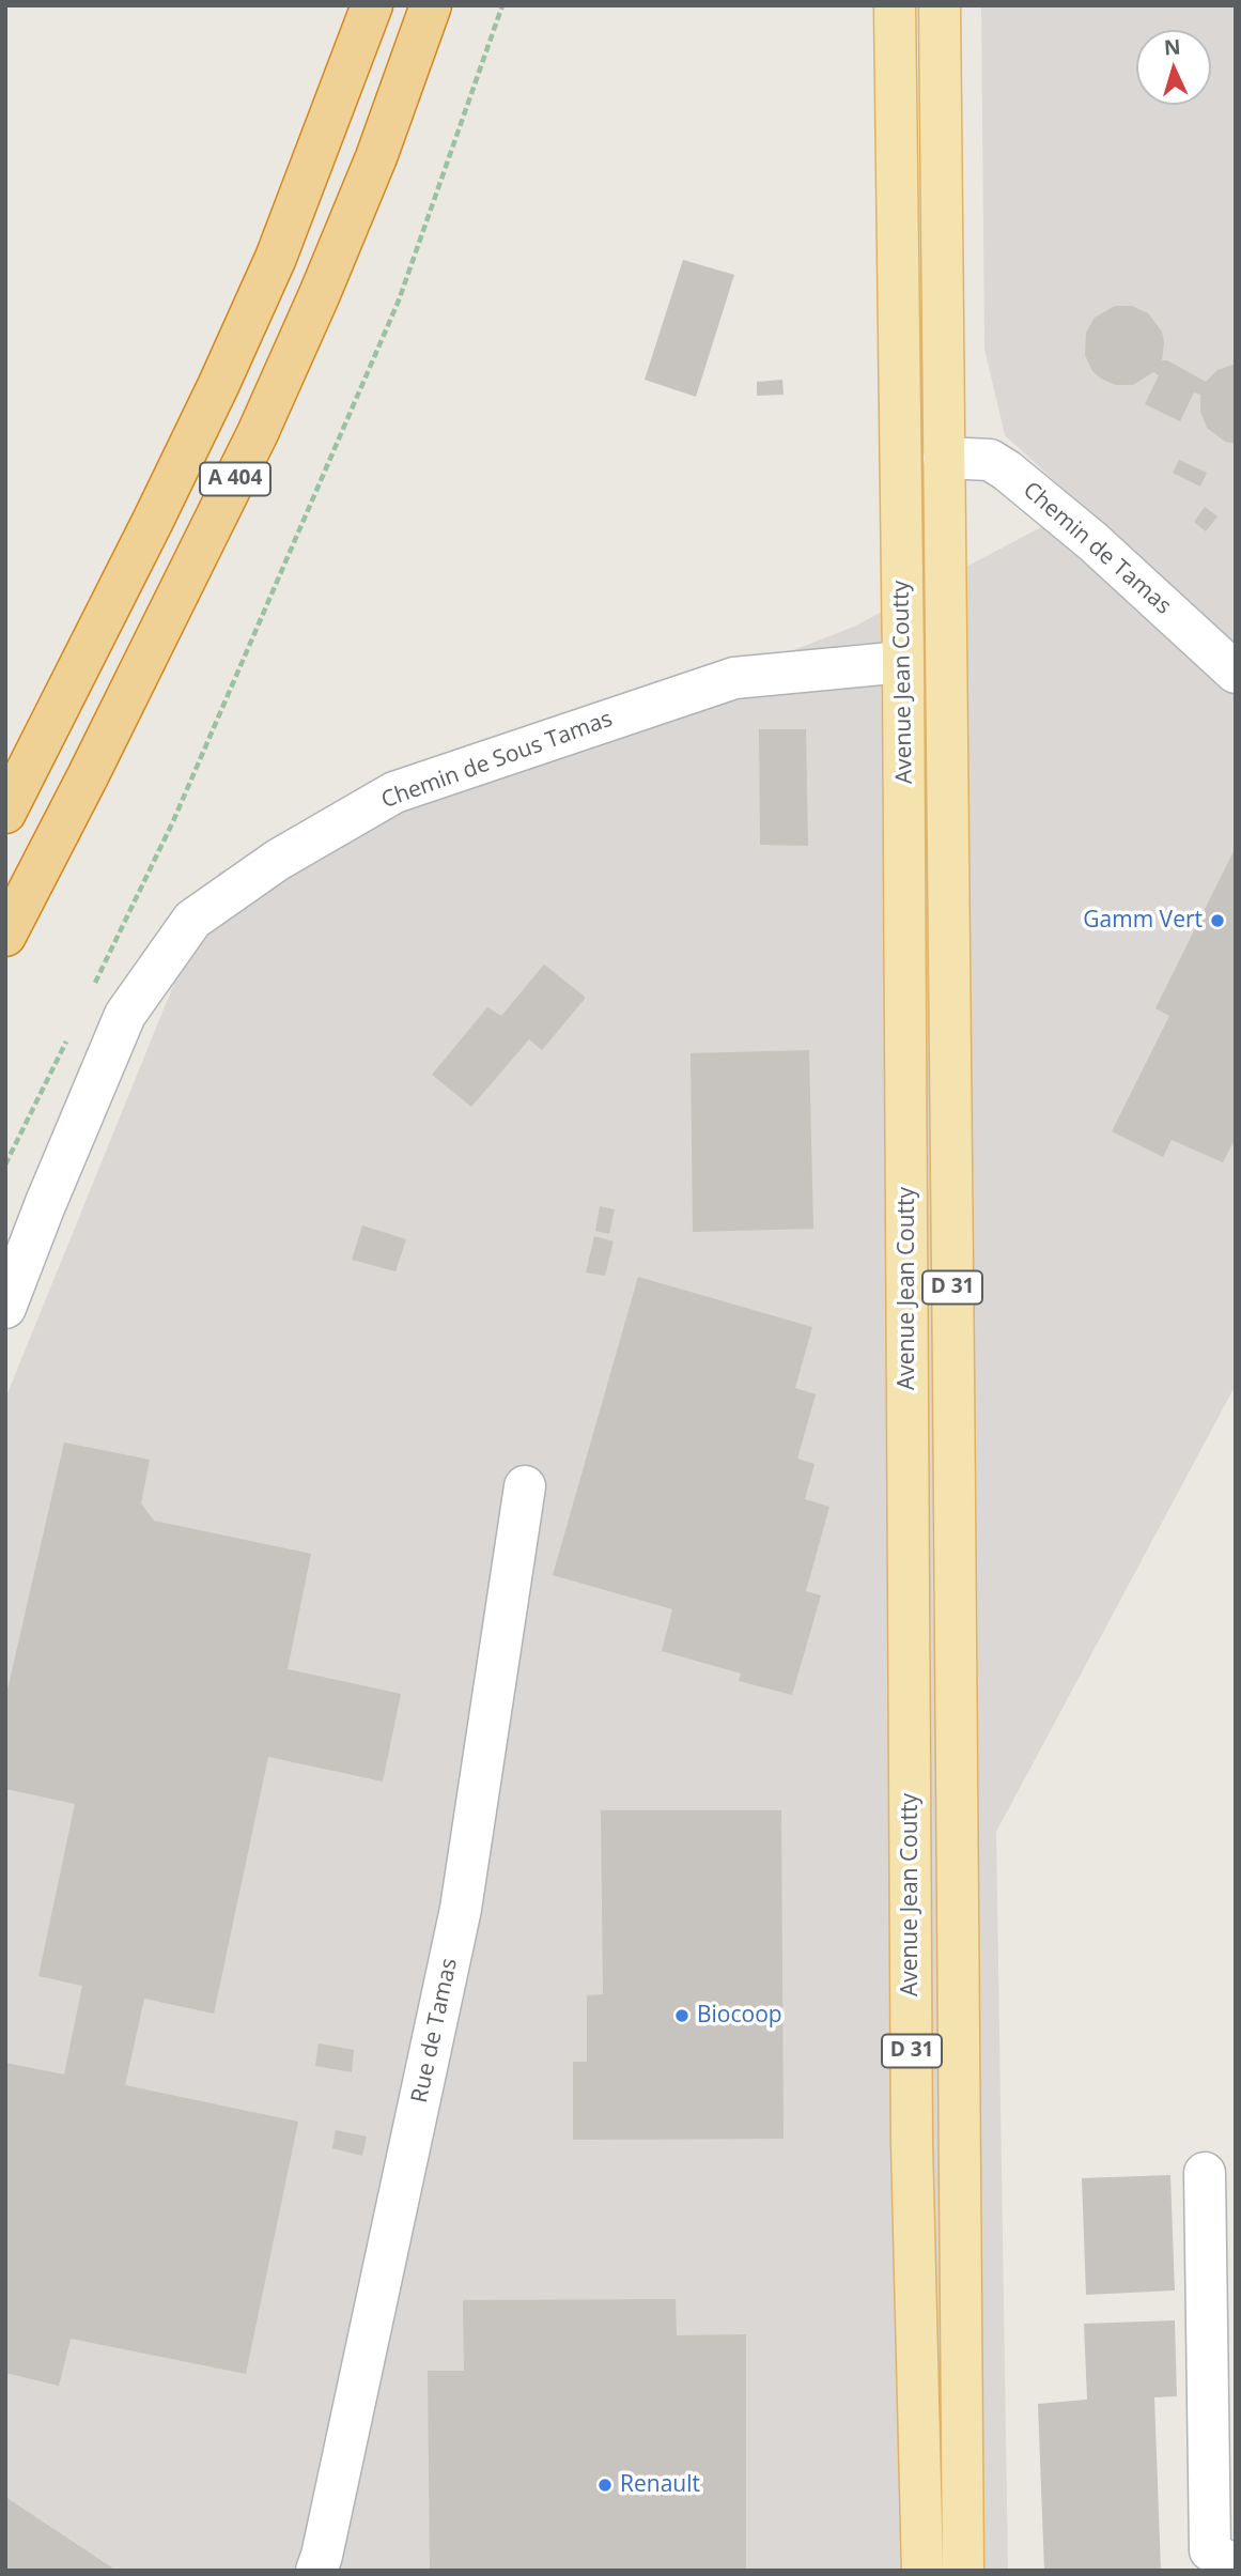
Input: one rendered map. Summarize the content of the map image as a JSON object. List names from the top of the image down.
{
  "streets": {
    "highway": ["A 404"],
    "main road": ["Avenue Jean Coutty", "D 31"],
    "street": ["Chemin de Tamas", "Chemin de Sous Tamas", "Rue de Tamas"]
  },
  "crossings": [
    ["Chemin de Tamas", "Avenue Jean Coutty"],
    ["Avenue Jean Coutty", "Chemin de Sous Tamas"]
  ],
  "places": ["Gamm Vert", "Biocoop", "Renault"],
  "north": "top"
}
